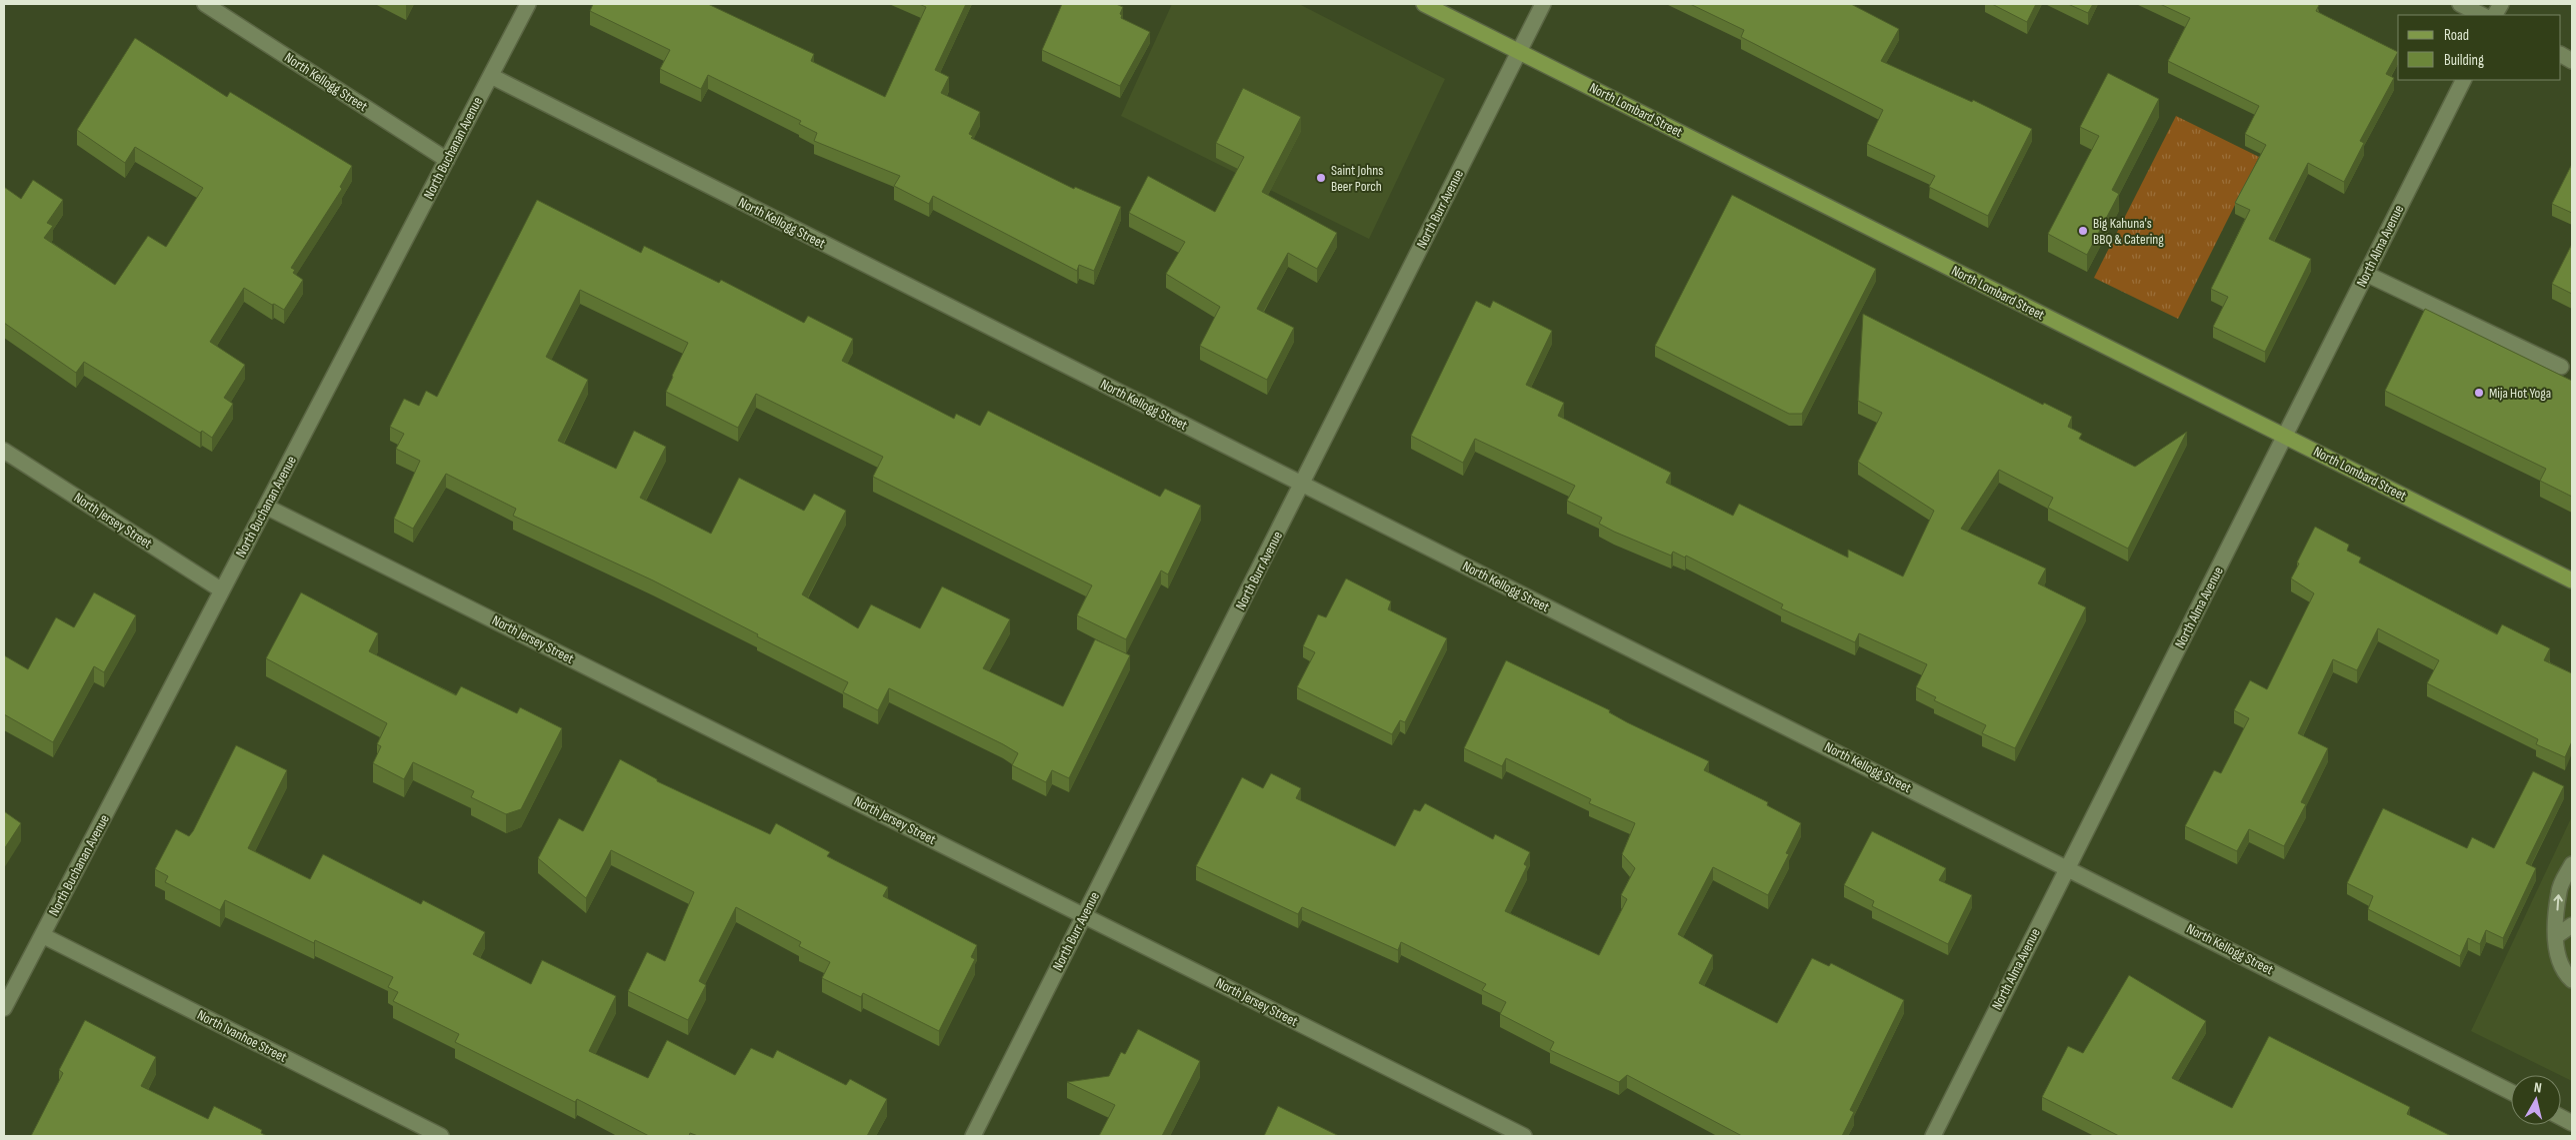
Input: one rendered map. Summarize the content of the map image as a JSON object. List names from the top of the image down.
{
  "streets": {
    "main road": ["North Lombard Street"],
    "street": [
      "North Kellogg Street",
      "North Buchanan Avenue",
      "North Burr Avenue",
      "North Alma Avenue",
      "North Jersey Street",
      "North Ivanhoe Street"
    ]
  },
  "crossings": [
    ["North Kellogg Street", "North Buchanan Avenue"],
    ["North Kellogg Street", "North Burr Avenue"],
    ["North Kellogg Street", "North Alma Avenue"],
    ["North Lombard Street", "North Burr Avenue"],
    ["North Lombard Street", "North Alma Avenue"],
    ["North Buchanan Avenue", "North Jersey Street"],
    ["North Buchanan Avenue", "North Ivanhoe Street"],
    ["North Burr Avenue", "North Jersey Street"]
  ],
  "places": ["Saint Johns Beer Porch", "Big Kahuna's BBQ & Catering", "Mija Hot Yoga"],
  "legend": ["Road", "Building"],
  "north": "top"
}
